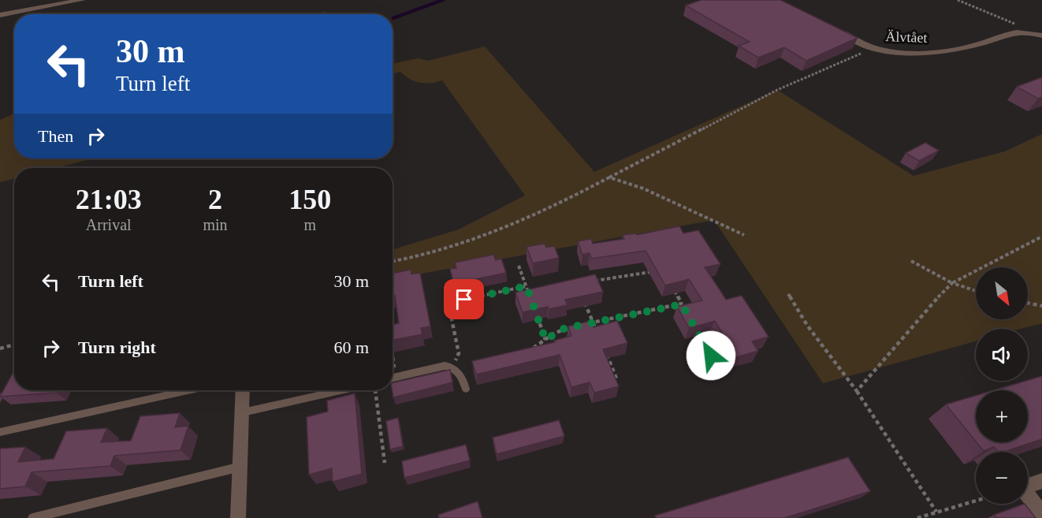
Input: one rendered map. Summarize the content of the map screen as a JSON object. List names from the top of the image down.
{
  "streets": {
    "street": ["Älvtået"]
  },
  "north": "bottom right",
  "page": {
    "turn": ["30 m", "Turn left"],
    "then": "Then",
    "eta": [
      "21:03",
      "Arrival",
      "2",
      "min",
      "150",
      "m"
    ],
    "list": [
      {
        "name": "Turn left",
        "value": "30 m"
      },
      {
        "name": "Turn right",
        "value": "60 m"
      }
    ],
    "map_buttons": ["+", "−"]
  }
}
